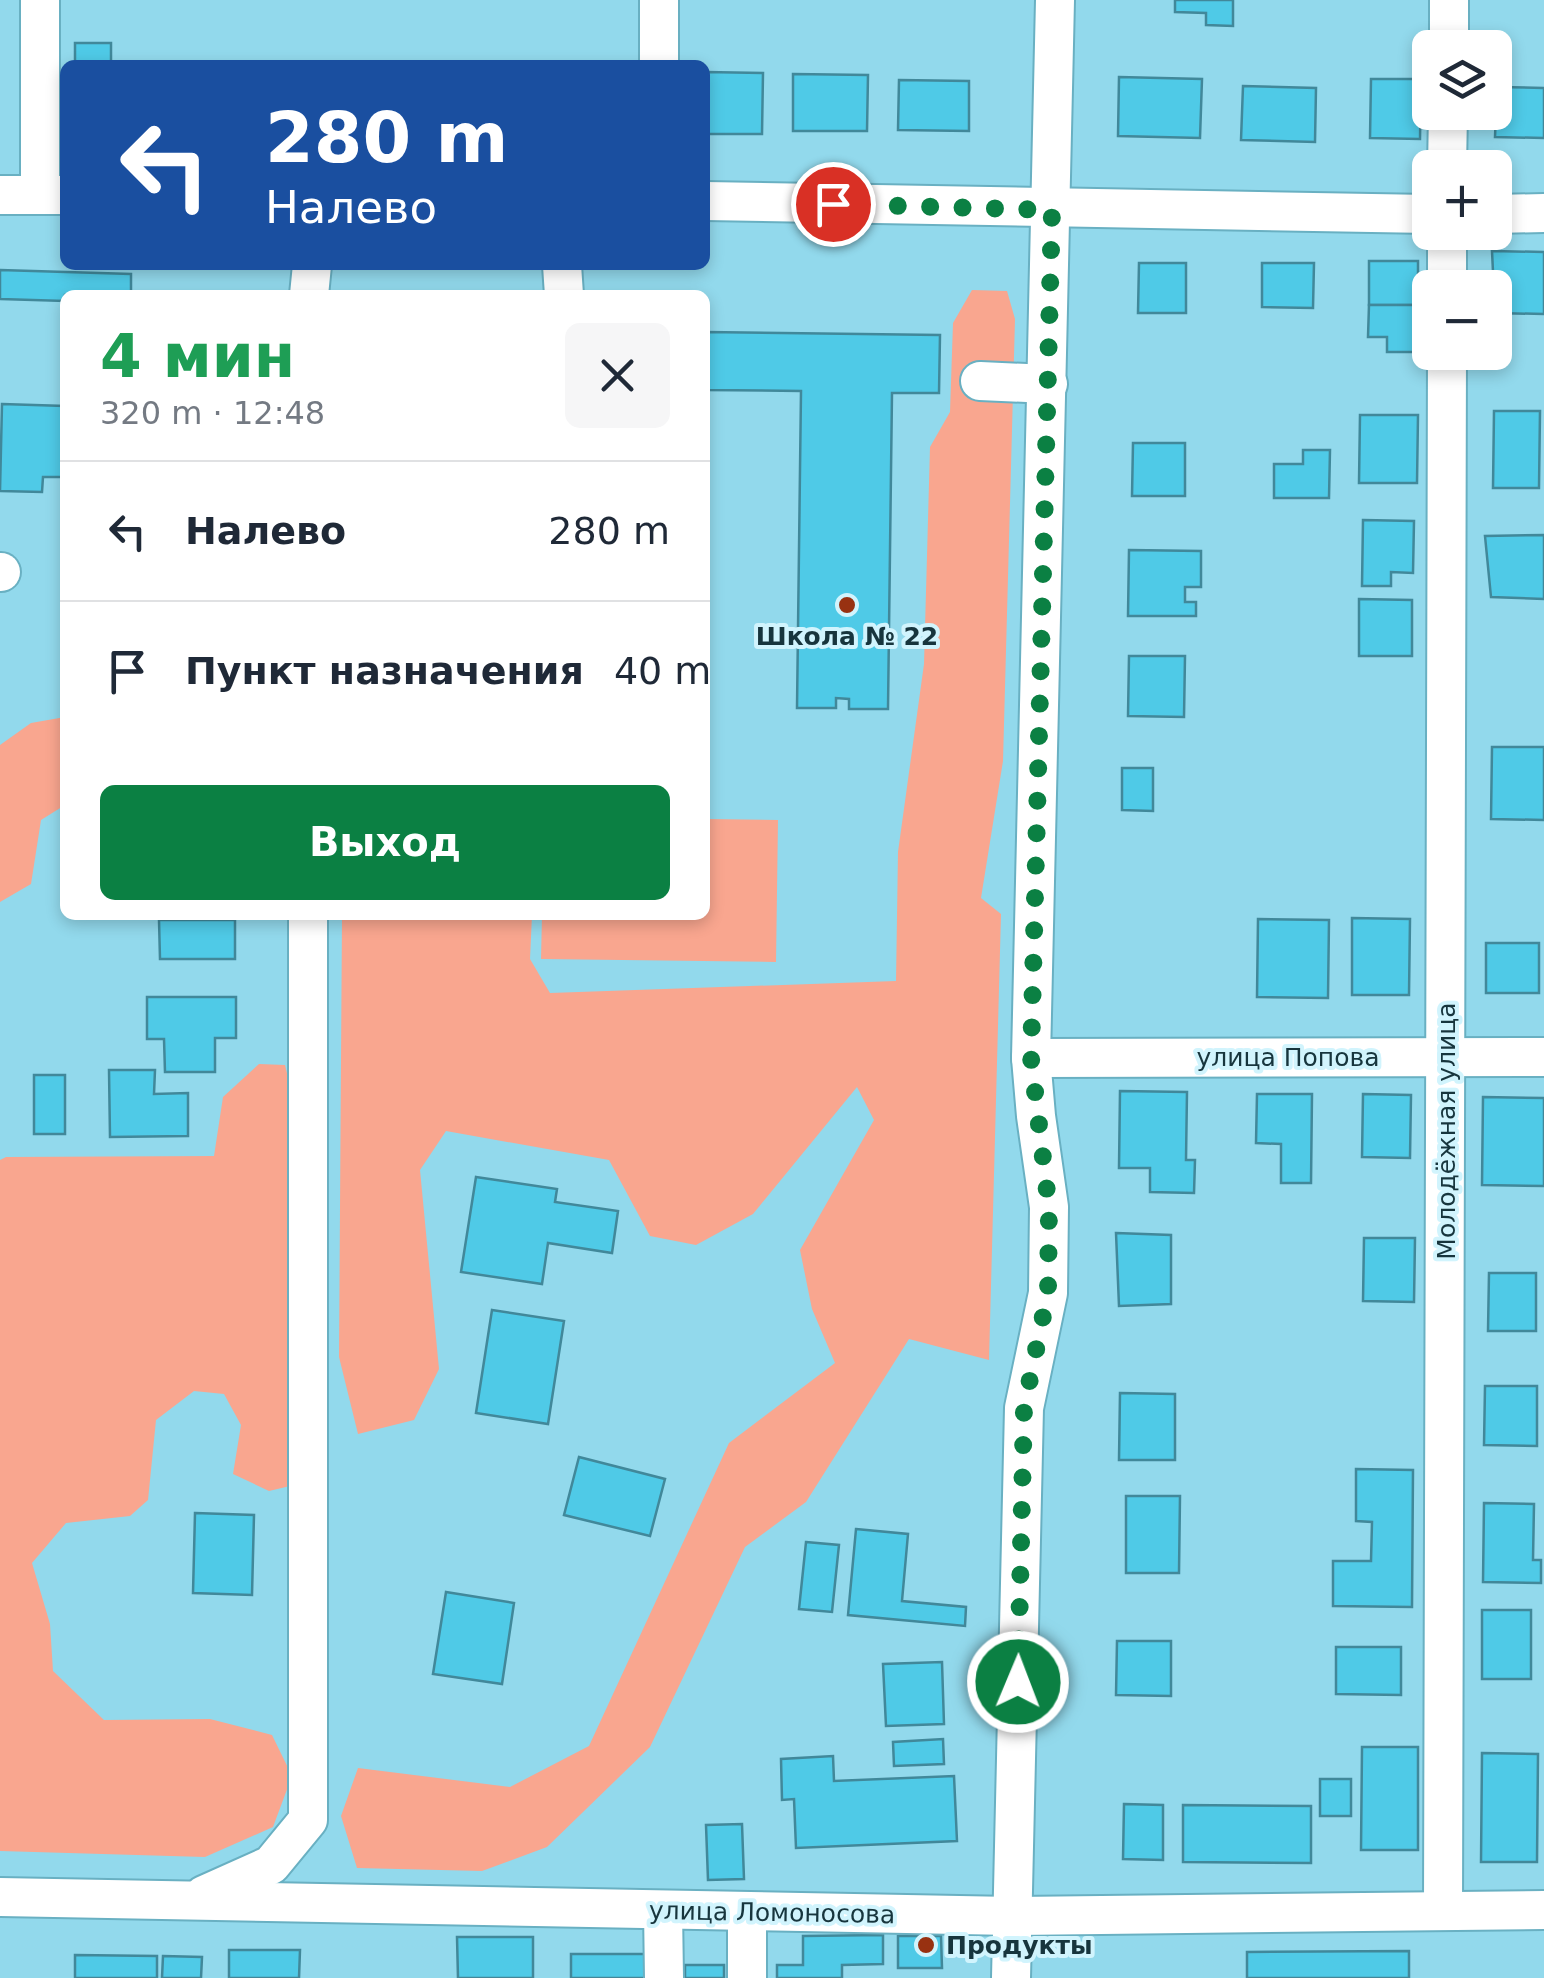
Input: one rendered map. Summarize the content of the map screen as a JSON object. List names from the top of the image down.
{
  "streets": {
    "street": ["улица Попова", "Молодёжная улица", "улица Ломоносова"]
  },
  "crossings": [
    ["улица Попова", "Молодёжная улица"],
    ["Молодёжная улица", "улица Ломоносова"]
  ],
  "places": ["Школа № 22", "Продукты"],
  "page": {
    "map_buttons": ["+", "−"],
    "turn": ["280 m", "Налево"],
    "heading": ["4 мин", "320 m · 12:48"],
    "list": [
      {
        "name": "Налево",
        "value": "280 m"
      },
      {
        "name": "Пункт назначения",
        "value": "40 m"
      }
    ],
    "buttons": "Выход"
  }
}
